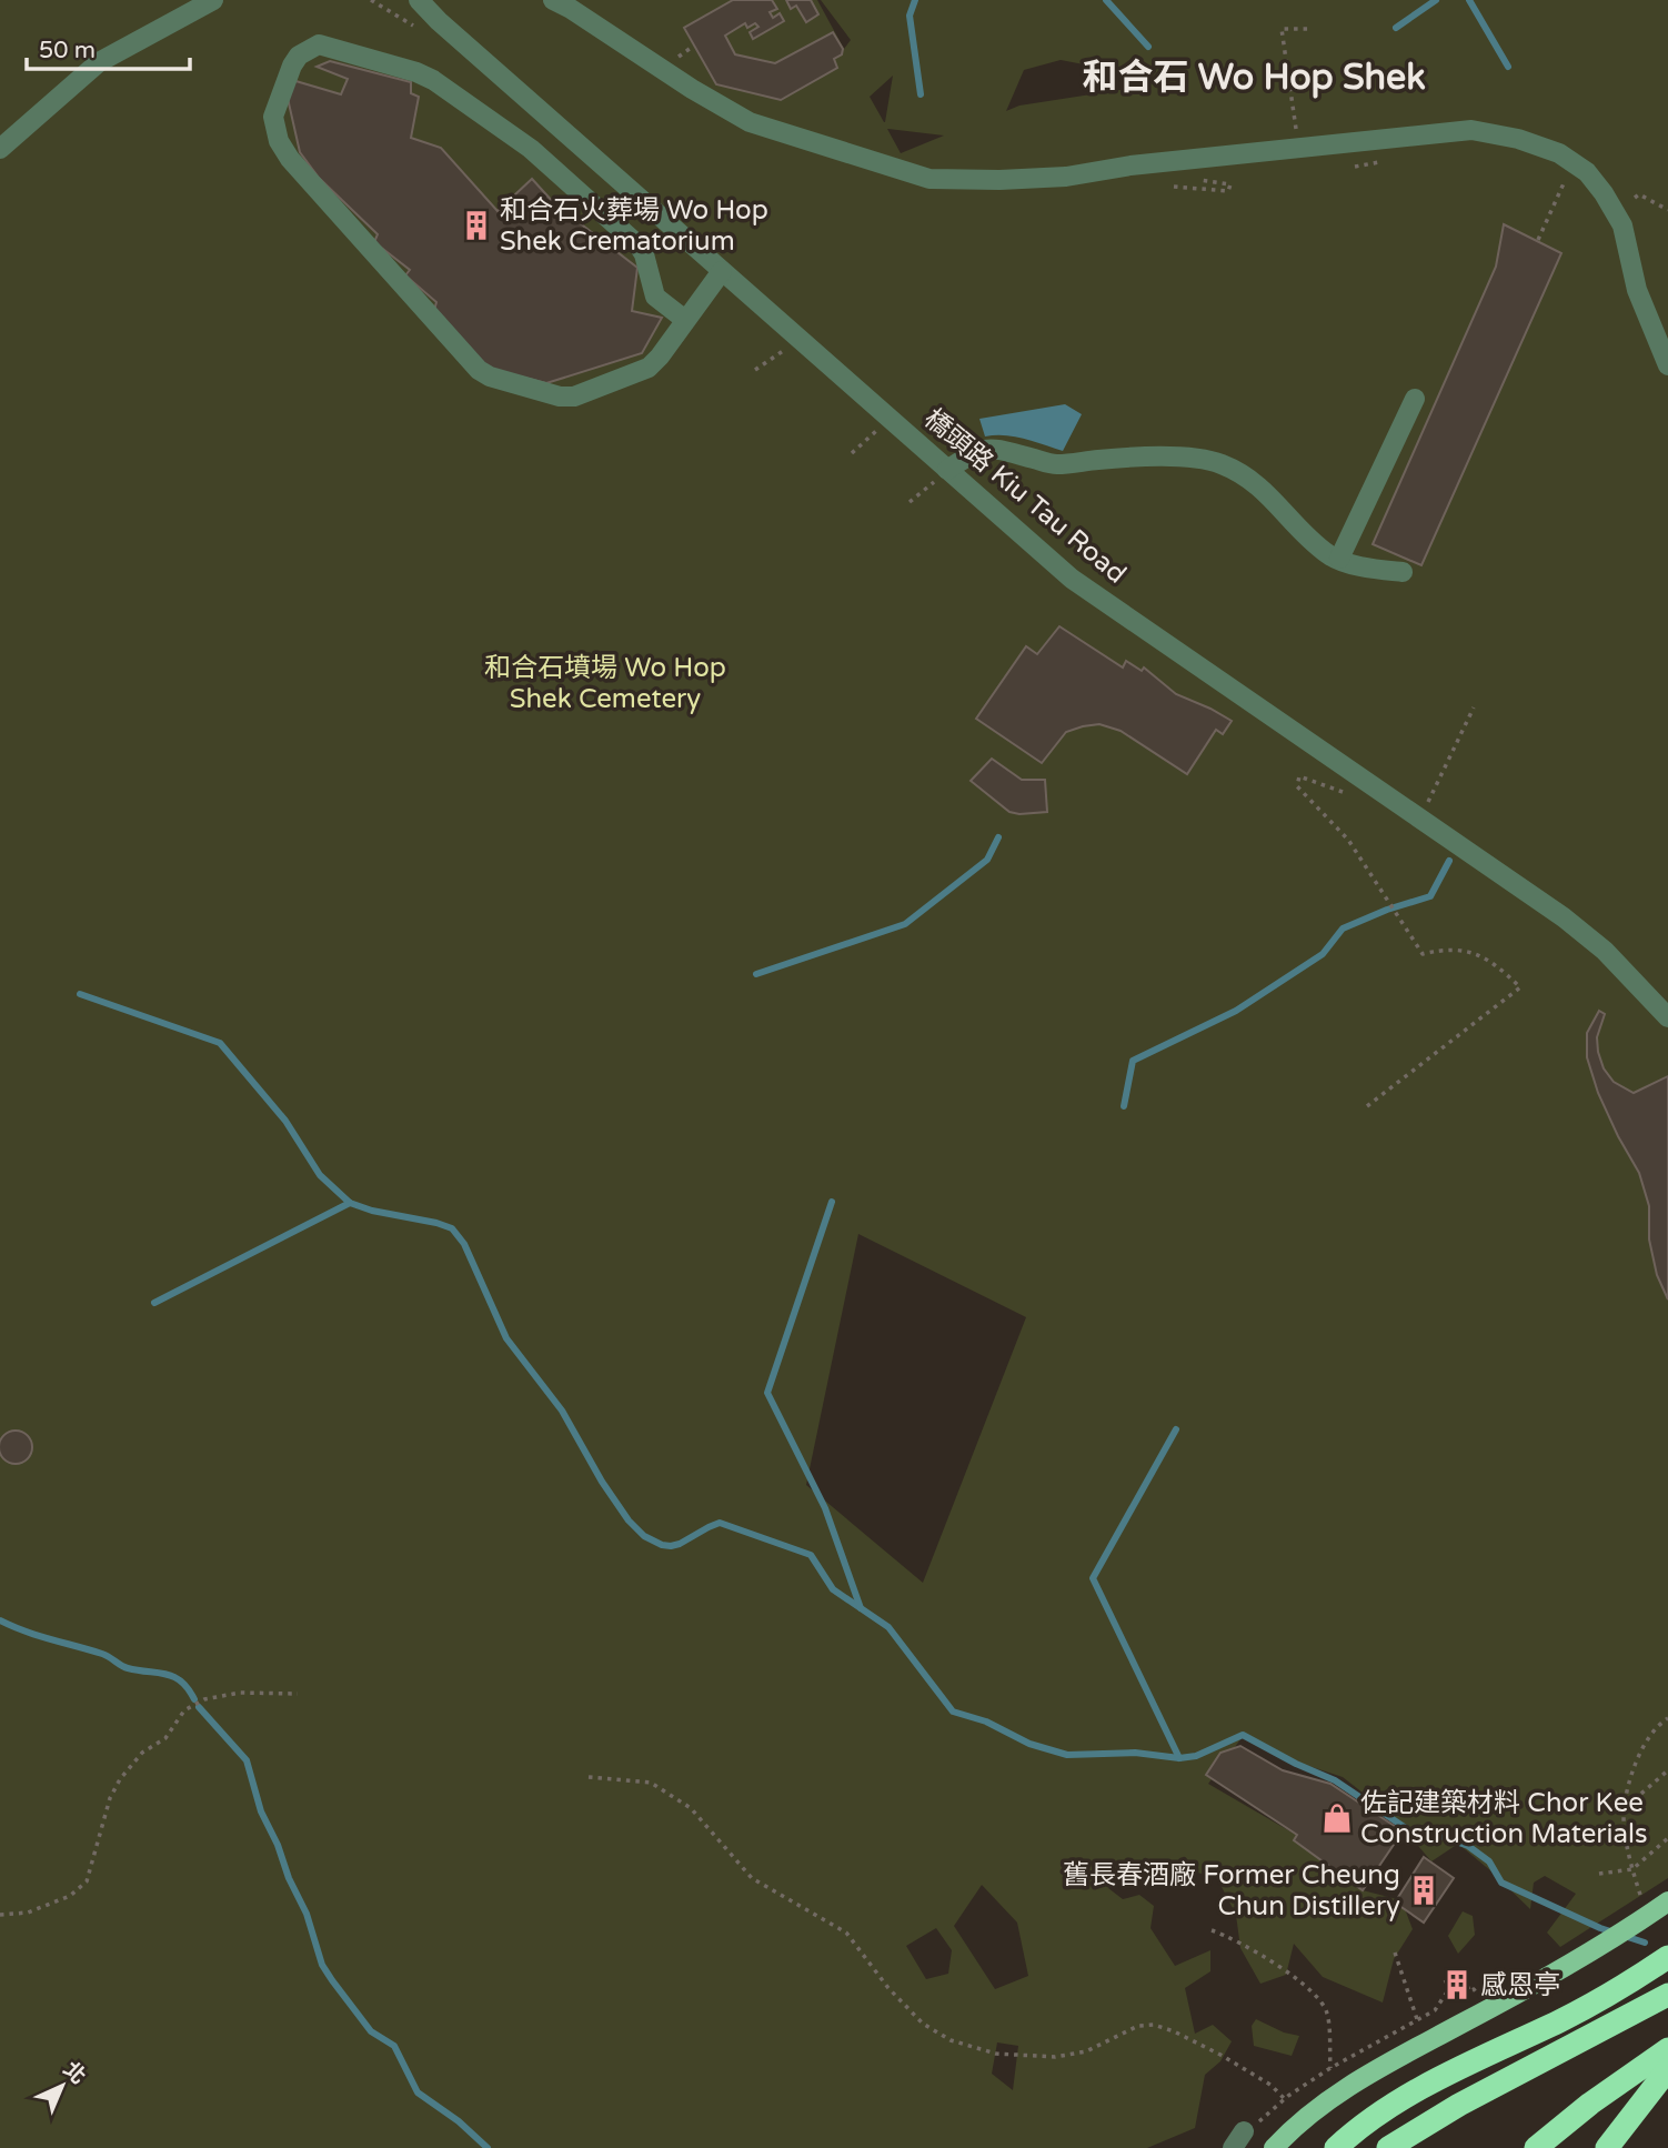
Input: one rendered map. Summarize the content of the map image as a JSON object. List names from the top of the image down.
{
  "streets": {
    "street": ["橋頭路 Kiu Tau Road"]
  },
  "districts": ["和合石 Wo Hop Shek"],
  "parks": ["和合石墳場 Wo Hop Shek Cemetery"],
  "places": {
    "building": ["和合石火葬場 Wo Hop Shek Crematorium", "舊長春酒廠 Former Cheung Chun Distillery", "感恩亭"],
    "shop": ["佐記建築材料 Chor Kee Construction Materials"]
  },
  "scale_bar": "50 m",
  "north": "top right"
}
